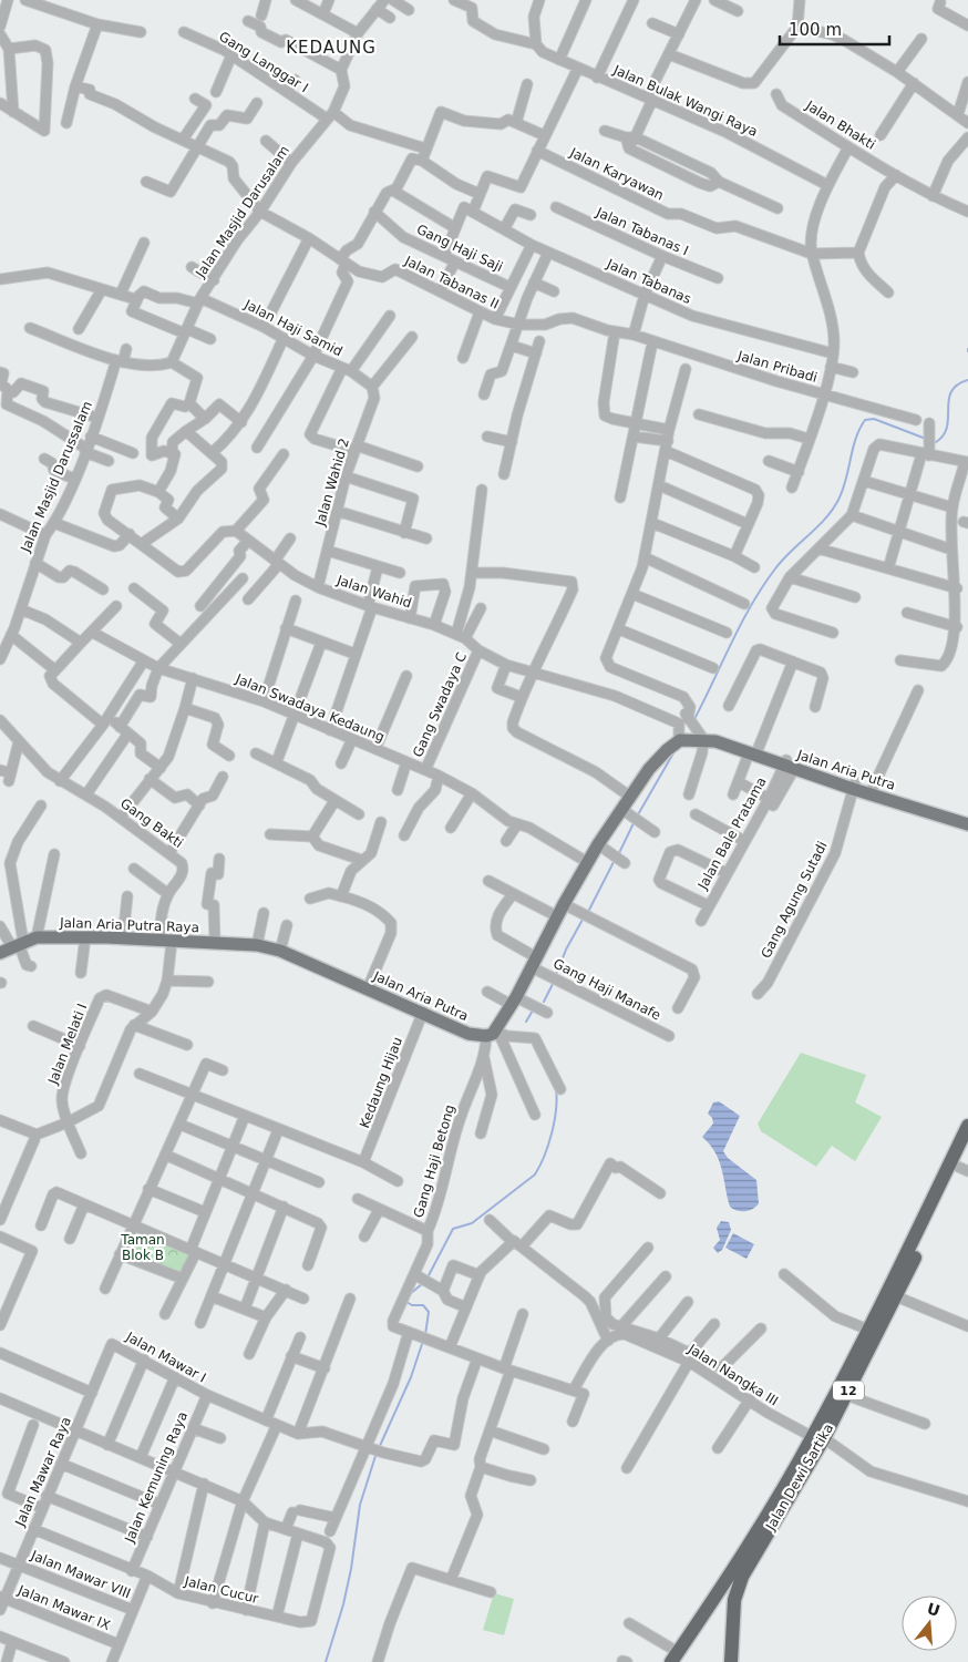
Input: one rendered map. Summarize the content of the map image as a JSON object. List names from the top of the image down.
{
  "streets": {
    "highway": ["12", "Jalan Dewi Sartika"],
    "main road": ["Jalan Aria Putra", "Jalan Aria Putra Raya"],
    "street": [
      "Gang Langgar I",
      "Jalan Bulak Wangi Raya",
      "Jalan Bhakti",
      "Jalan Karyawan",
      "Jalan Masjid Darusalam",
      "Jalan Tabanas I",
      "Gang Haji Saji",
      "Jalan Tabanas",
      "Jalan Tabanas II",
      "Jalan Haji Samid",
      "Jalan Pribadi",
      "Jalan Masjid Darussalam",
      "Jalan Wahid 2",
      "Jalan Wahid",
      "Gang Swadaya C",
      "Jalan Swadaya Kedaung",
      "Gang Bakti",
      "Jalan Bale Pratama",
      "Gang Agung Sutadi",
      "Gang Haji Manafe",
      "Jalan Melati I",
      "Kedaung Hijau",
      "Gang Haji Betong",
      "Jalan Mawar I",
      "Jalan Nangka III",
      "Jalan Mawar Raya",
      "Jalan Kemuning Raya",
      "Jalan Mawar VIII",
      "Jalan Cucur",
      "Jalan Mawar IX"
    ]
  },
  "crossings": [
    ["Gang Langgar I", "Jalan Masjid Darusalam"],
    ["Jalan Masjid Darusalam", "Jalan Tabanas II"],
    ["Jalan Masjid Darusalam", "Jalan Haji Samid"],
    ["Jalan Tabanas II", "Jalan Pribadi"],
    ["Jalan Haji Samid", "Jalan Wahid 2"],
    ["Jalan Wahid 2", "Jalan Wahid"],
    ["Jalan Wahid", "Gang Swadaya C"],
    ["Jalan Wahid", "Jalan Aria Putra"],
    ["Gang Swadaya C", "Jalan Swadaya Kedaung"],
    ["Jalan Aria Putra", "Jalan Bale Pratama"],
    ["Jalan Aria Putra", "Gang Agung Sutadi"],
    ["Jalan Aria Putra", "Jalan Aria Putra Raya"],
    ["Jalan Aria Putra", "Kedaung Hijau"],
    ["Jalan Aria Putra", "Gang Haji Betong"],
    ["Gang Bakti", "Jalan Aria Putra Raya"],
    ["Gang Bakti", "Jalan Melati I"],
    ["Jalan Mawar I", "Jalan Mawar Raya"],
    ["Jalan Mawar I", "Jalan Kemuning Raya"],
    ["Jalan Nangka III", "Jalan Dewi Sartika"],
    ["12", "Jalan Dewi Sartika"],
    ["Jalan Mawar Raya", "Jalan Mawar VIII"],
    ["Jalan Mawar Raya", "Jalan Cucur"],
    ["Jalan Mawar Raya", "Jalan Mawar IX"],
    ["Jalan Kemuning Raya", "Jalan Cucur"]
  ],
  "districts": ["KEDAUNG"],
  "parks": ["Taman Blok B"],
  "scale_bar": "100 m",
  "north": "top"
}
